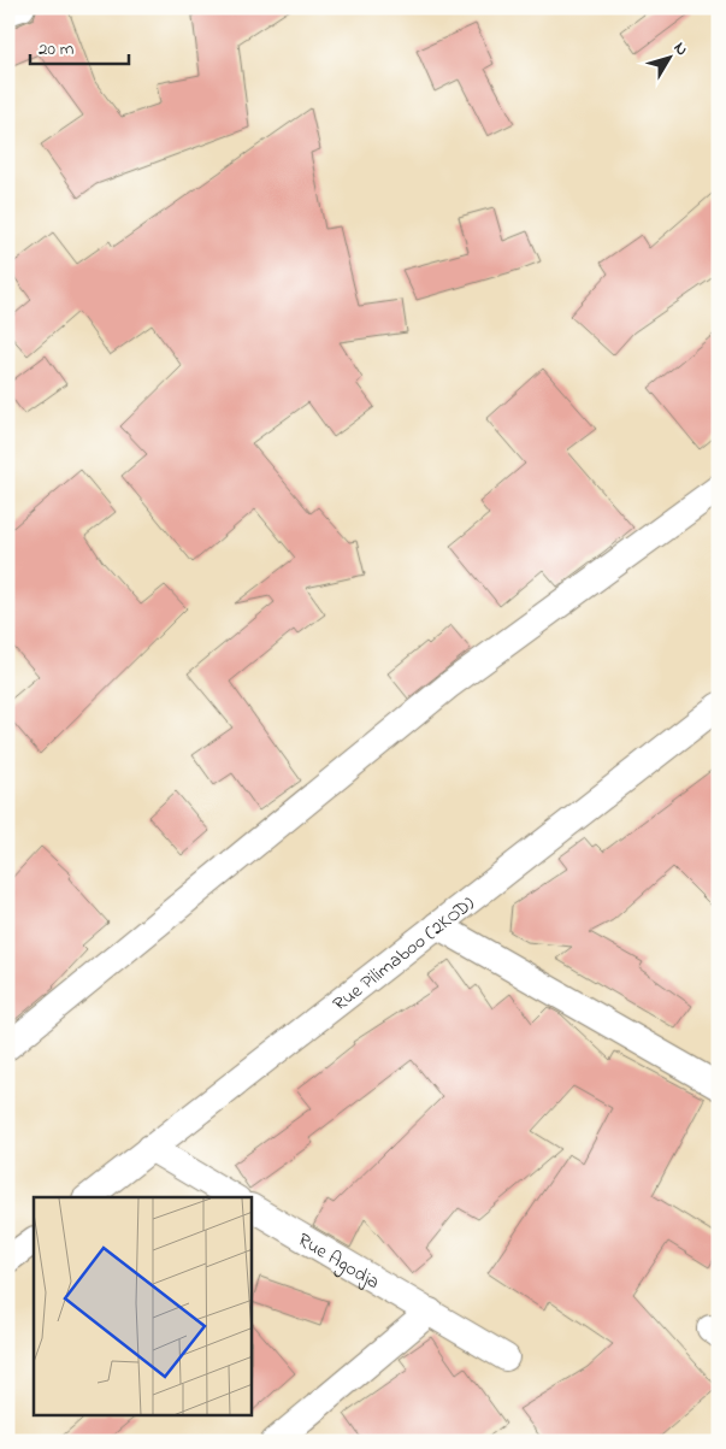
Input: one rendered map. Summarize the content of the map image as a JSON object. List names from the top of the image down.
{
  "streets": {
    "street": ["Rue Pilimaboo (2KOD)", "Rue Agodja"]
  },
  "scale_bar": "20 m",
  "north": "top right"
}
